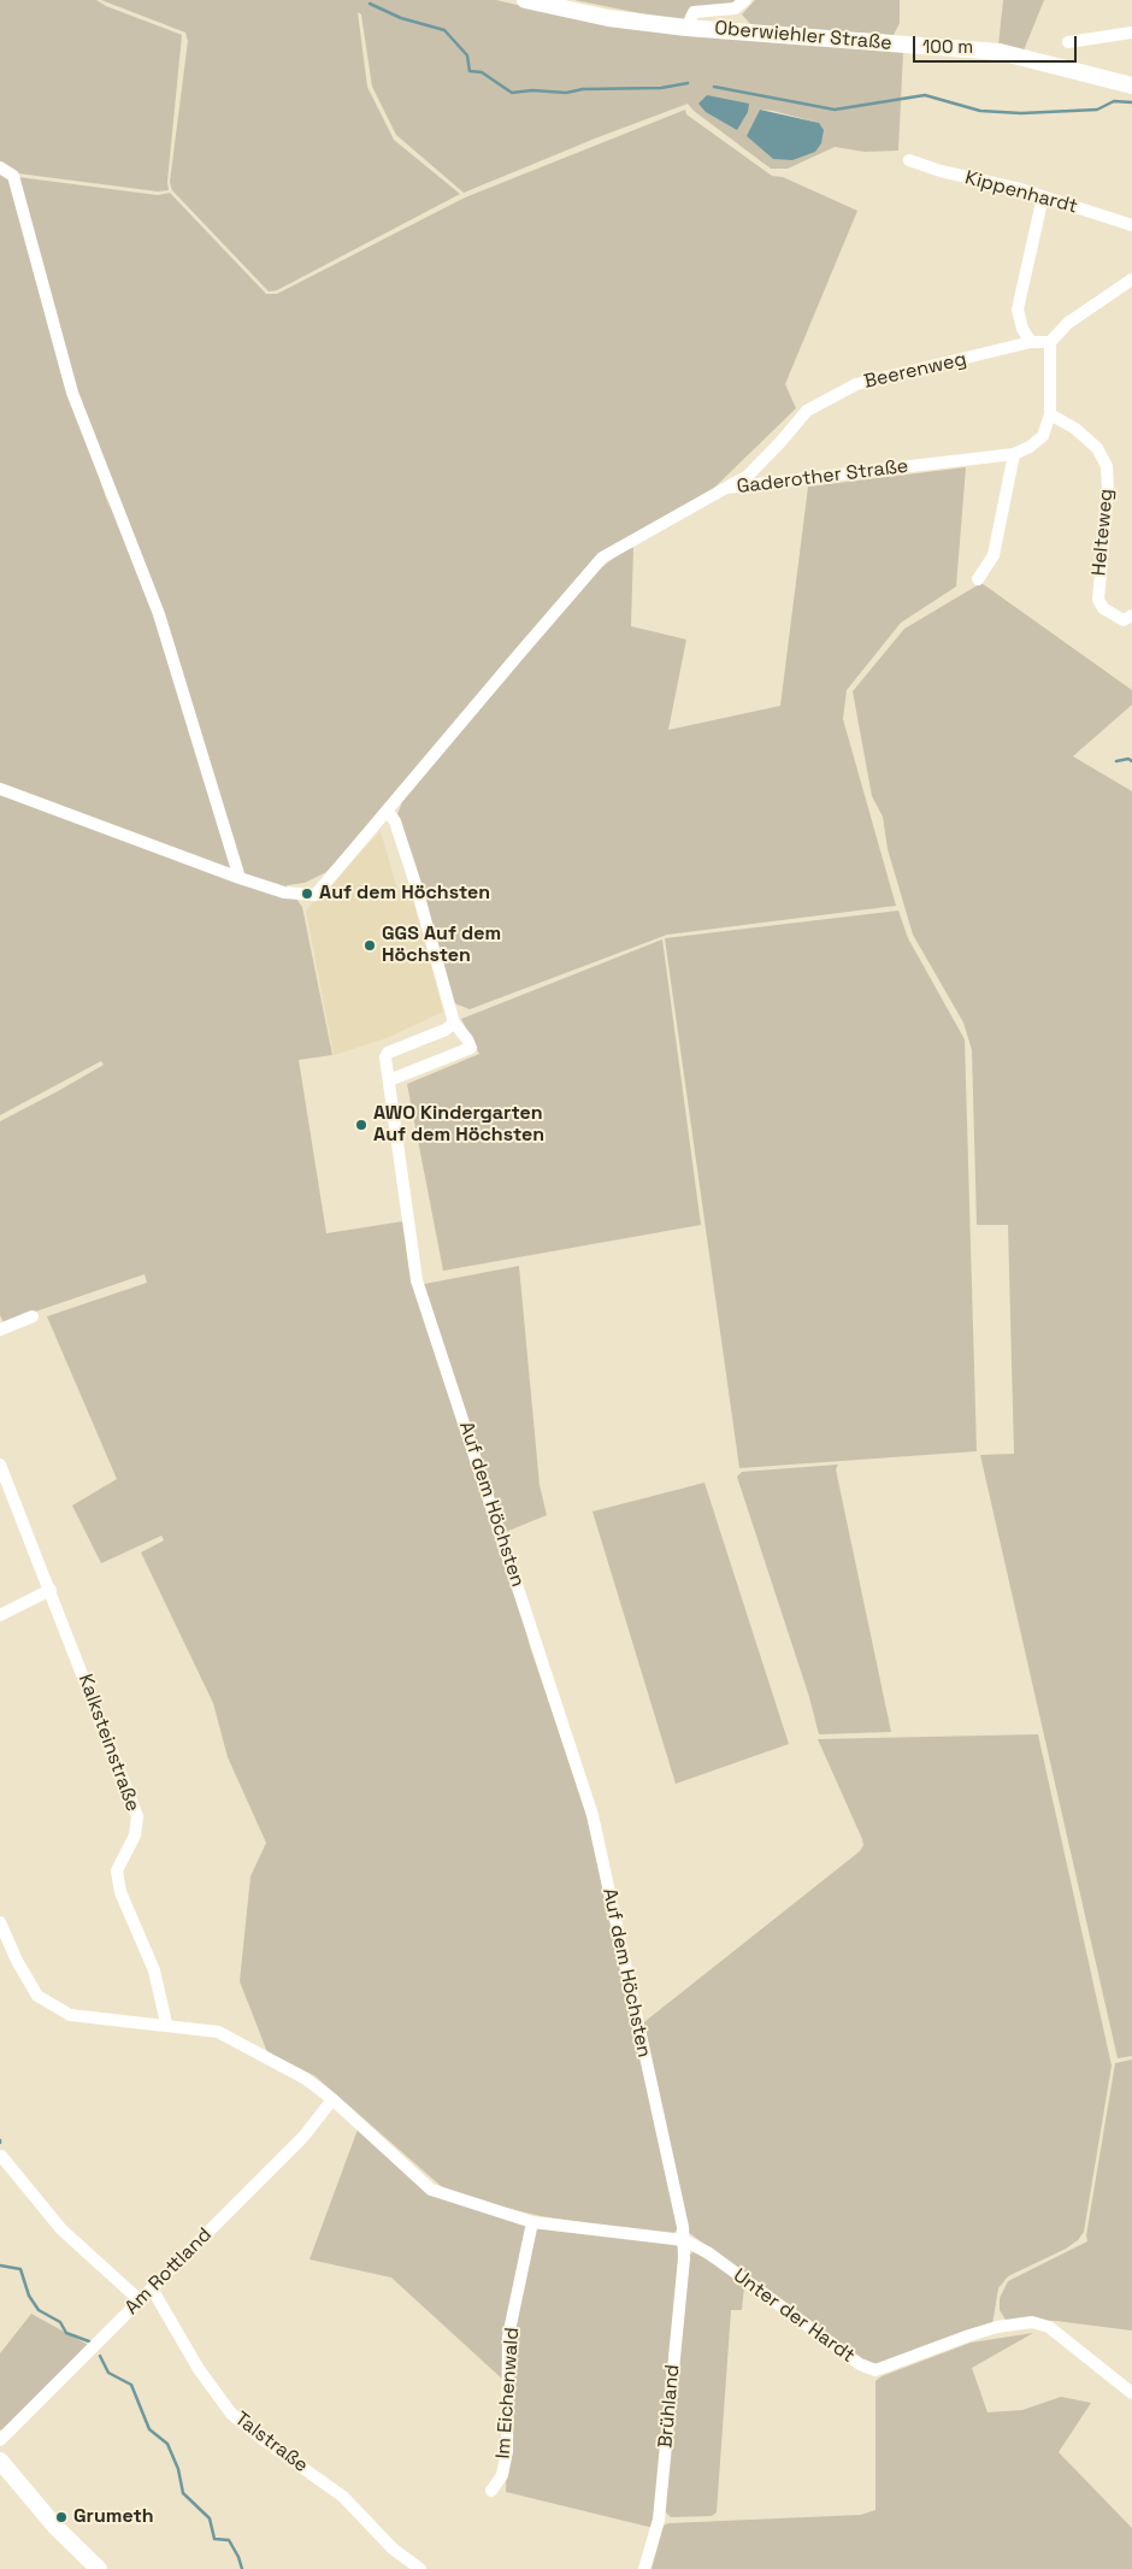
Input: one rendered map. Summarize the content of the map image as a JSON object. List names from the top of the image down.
{
  "streets": {
    "main road": ["Oberwiehler Straße"],
    "street": [
      "Kippenhardt",
      "Beerenweg",
      "Gaderother Straße",
      "Helteweg",
      "Auf dem Höchsten",
      "Kalksteinstraße",
      "Am Rottland",
      "Unter der Hardt",
      "Im Eichenwald",
      "Brühland",
      "Talstraße"
    ]
  },
  "crossings": [
    ["Beerenweg", "Gaderother Straße"],
    ["Gaderother Straße", "Helteweg"],
    ["Auf dem Höchsten", "Unter der Hardt"],
    ["Auf dem Höchsten", "Brühland"],
    ["Am Rottland", "Talstraße"],
    ["Unter der Hardt", "Brühland"]
  ],
  "places": [
    "Auf dem Höchsten",
    "GGS Auf dem Höchsten",
    "AWO Kindergarten Auf dem Höchsten",
    "Grumeth"
  ],
  "scale_bar": "100 m"
}
